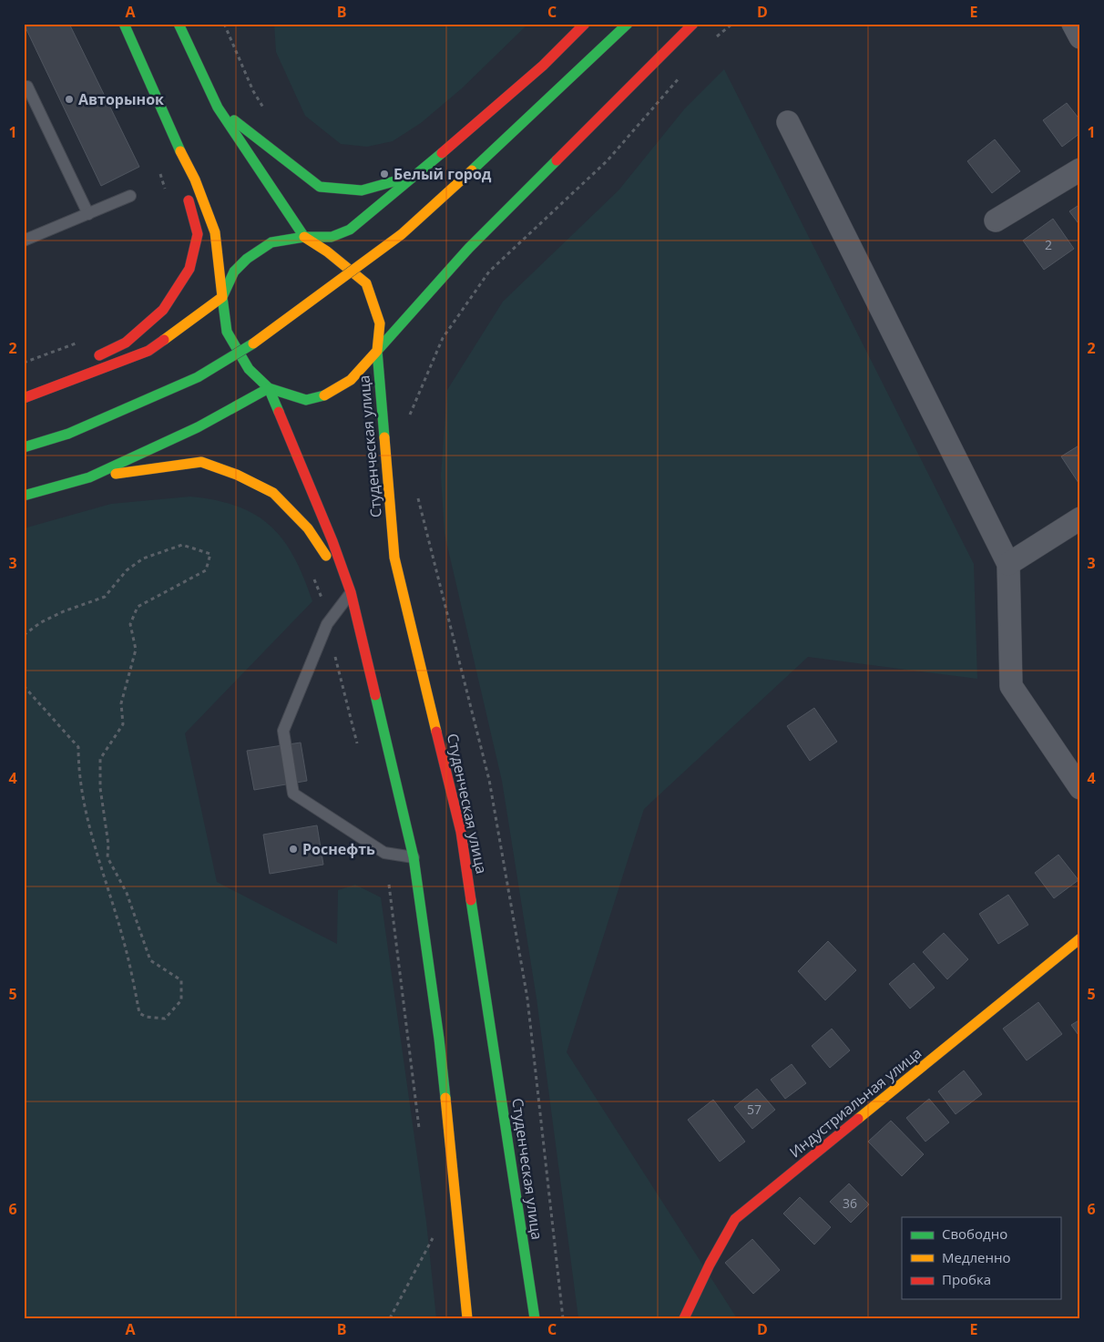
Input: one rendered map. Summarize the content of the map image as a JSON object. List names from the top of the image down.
{
  "streets": {
    "main road": ["Студенческая улица", "Индустриальная улица"]
  },
  "places": ["Авторынок", "Белый город", "Роснефть"],
  "house_numbers": ["2", "57", "36"],
  "legend": ["Свободно", "Медленно", "Пробка"],
  "grid": {
    "columns": [
      "A",
      "B",
      "C",
      "D",
      "E"
    ],
    "rows": [
      "1",
      "2",
      "3",
      "4",
      "5",
      "6"
    ]
  }
}
